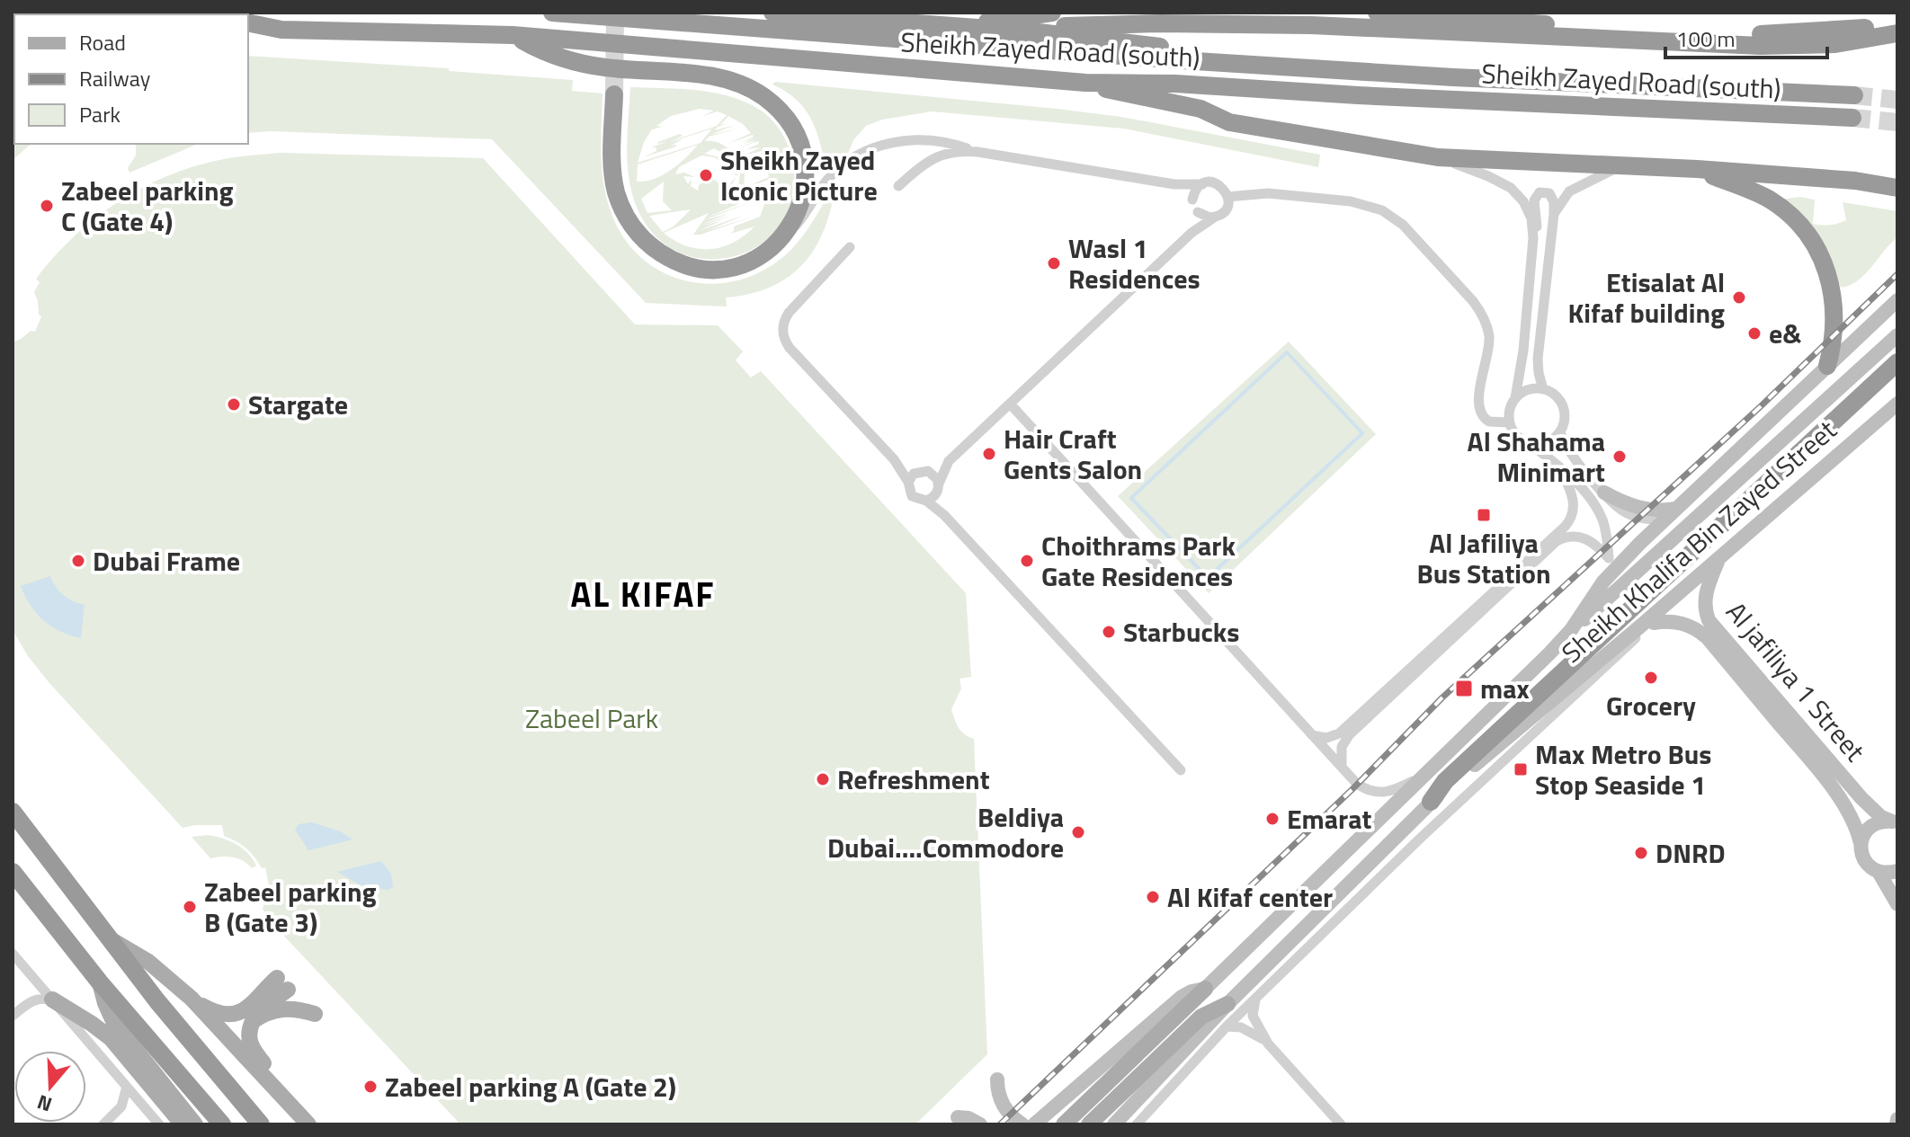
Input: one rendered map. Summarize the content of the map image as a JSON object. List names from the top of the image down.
{
  "streets": {
    "highway": ["Sheikh Zayed Road (south)"],
    "main road": ["Sheikh Khalifa Bin Zayed Street", "Al jafiliya 1 Street"]
  },
  "crossings": [
    ["Sheikh Khalifa Bin Zayed Street", "Al jafiliya 1 Street"]
  ],
  "districts": ["AL KIFAF"],
  "parks": ["Zabeel Park"],
  "places": {
    "other": [
      "Sheikh Zayed Iconic Picture",
      "Zabeel parking C (Gate 4)",
      "Wasl 1 Residences",
      "Etisalat Al Kifaf building",
      "e&",
      "Stargate",
      "Hair Craft Gents Salon",
      "Al Shahama Minimart",
      "Dubai Frame",
      "Choithrams Park Gate Residences",
      "Starbucks",
      "Grocery",
      "Refreshment",
      "Emarat",
      "Beldiya Dubai....Commodore",
      "DNRD",
      "Al Kifaf center",
      "Zabeel parking B (Gate 3)",
      "Zabeel parking A (Gate 2)"
    ],
    "transit": ["Al Jafiliya Bus Station", "max", "Max Metro Bus Stop Seaside 1"]
  },
  "legend": ["Road", "Railway", "Park"],
  "scale_bar": "100 m",
  "north": "bottom"
}
